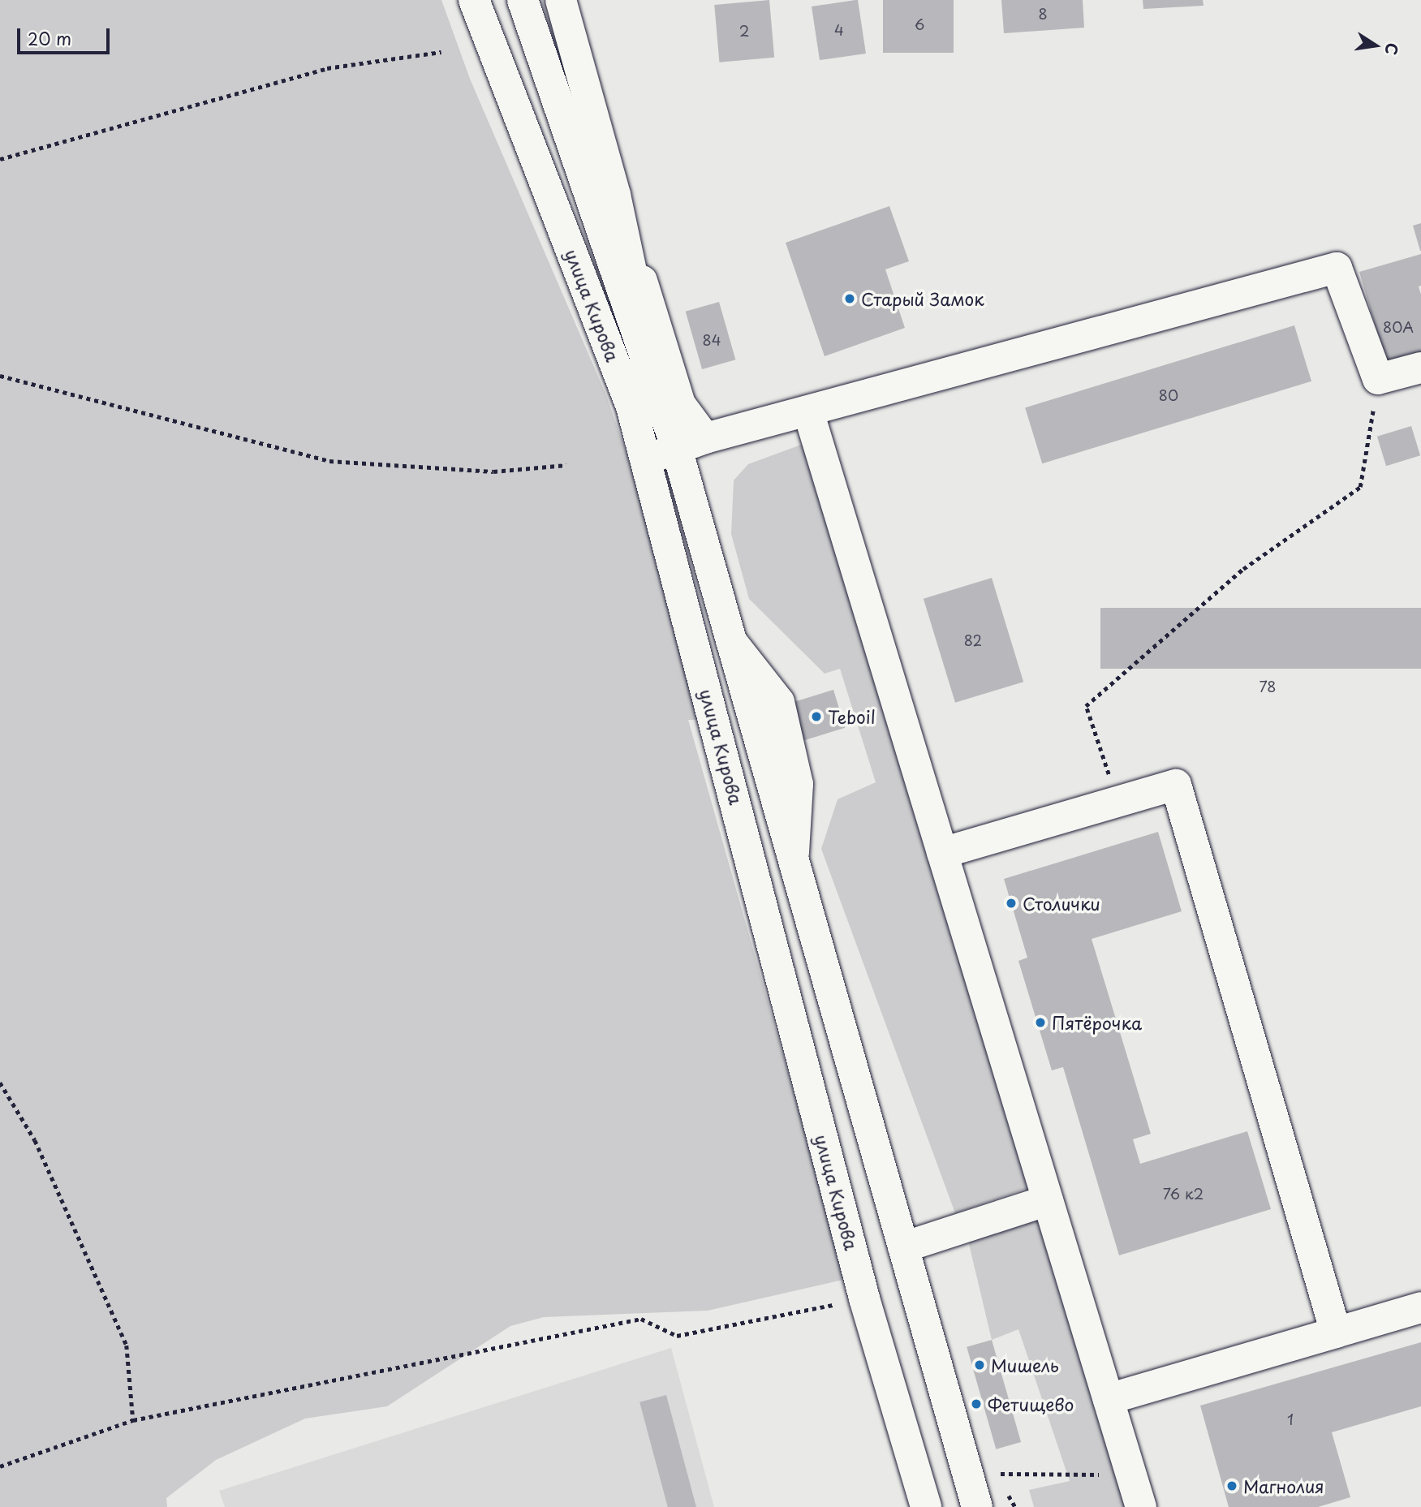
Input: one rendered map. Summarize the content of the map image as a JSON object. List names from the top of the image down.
{
  "streets": {
    "main road": ["улица Кирова"]
  },
  "places": [
    "Старый Замок",
    "Teboil",
    "Столички",
    "Пятёрочка",
    "Мишель",
    "Фетищево",
    "Магнолия"
  ],
  "house_numbers": [
    "8",
    "6",
    "4",
    "2",
    "80А",
    "84",
    "80",
    "82",
    "78",
    "76 к2",
    "1"
  ],
  "scale_bar": "20 m",
  "north": "right"
}
